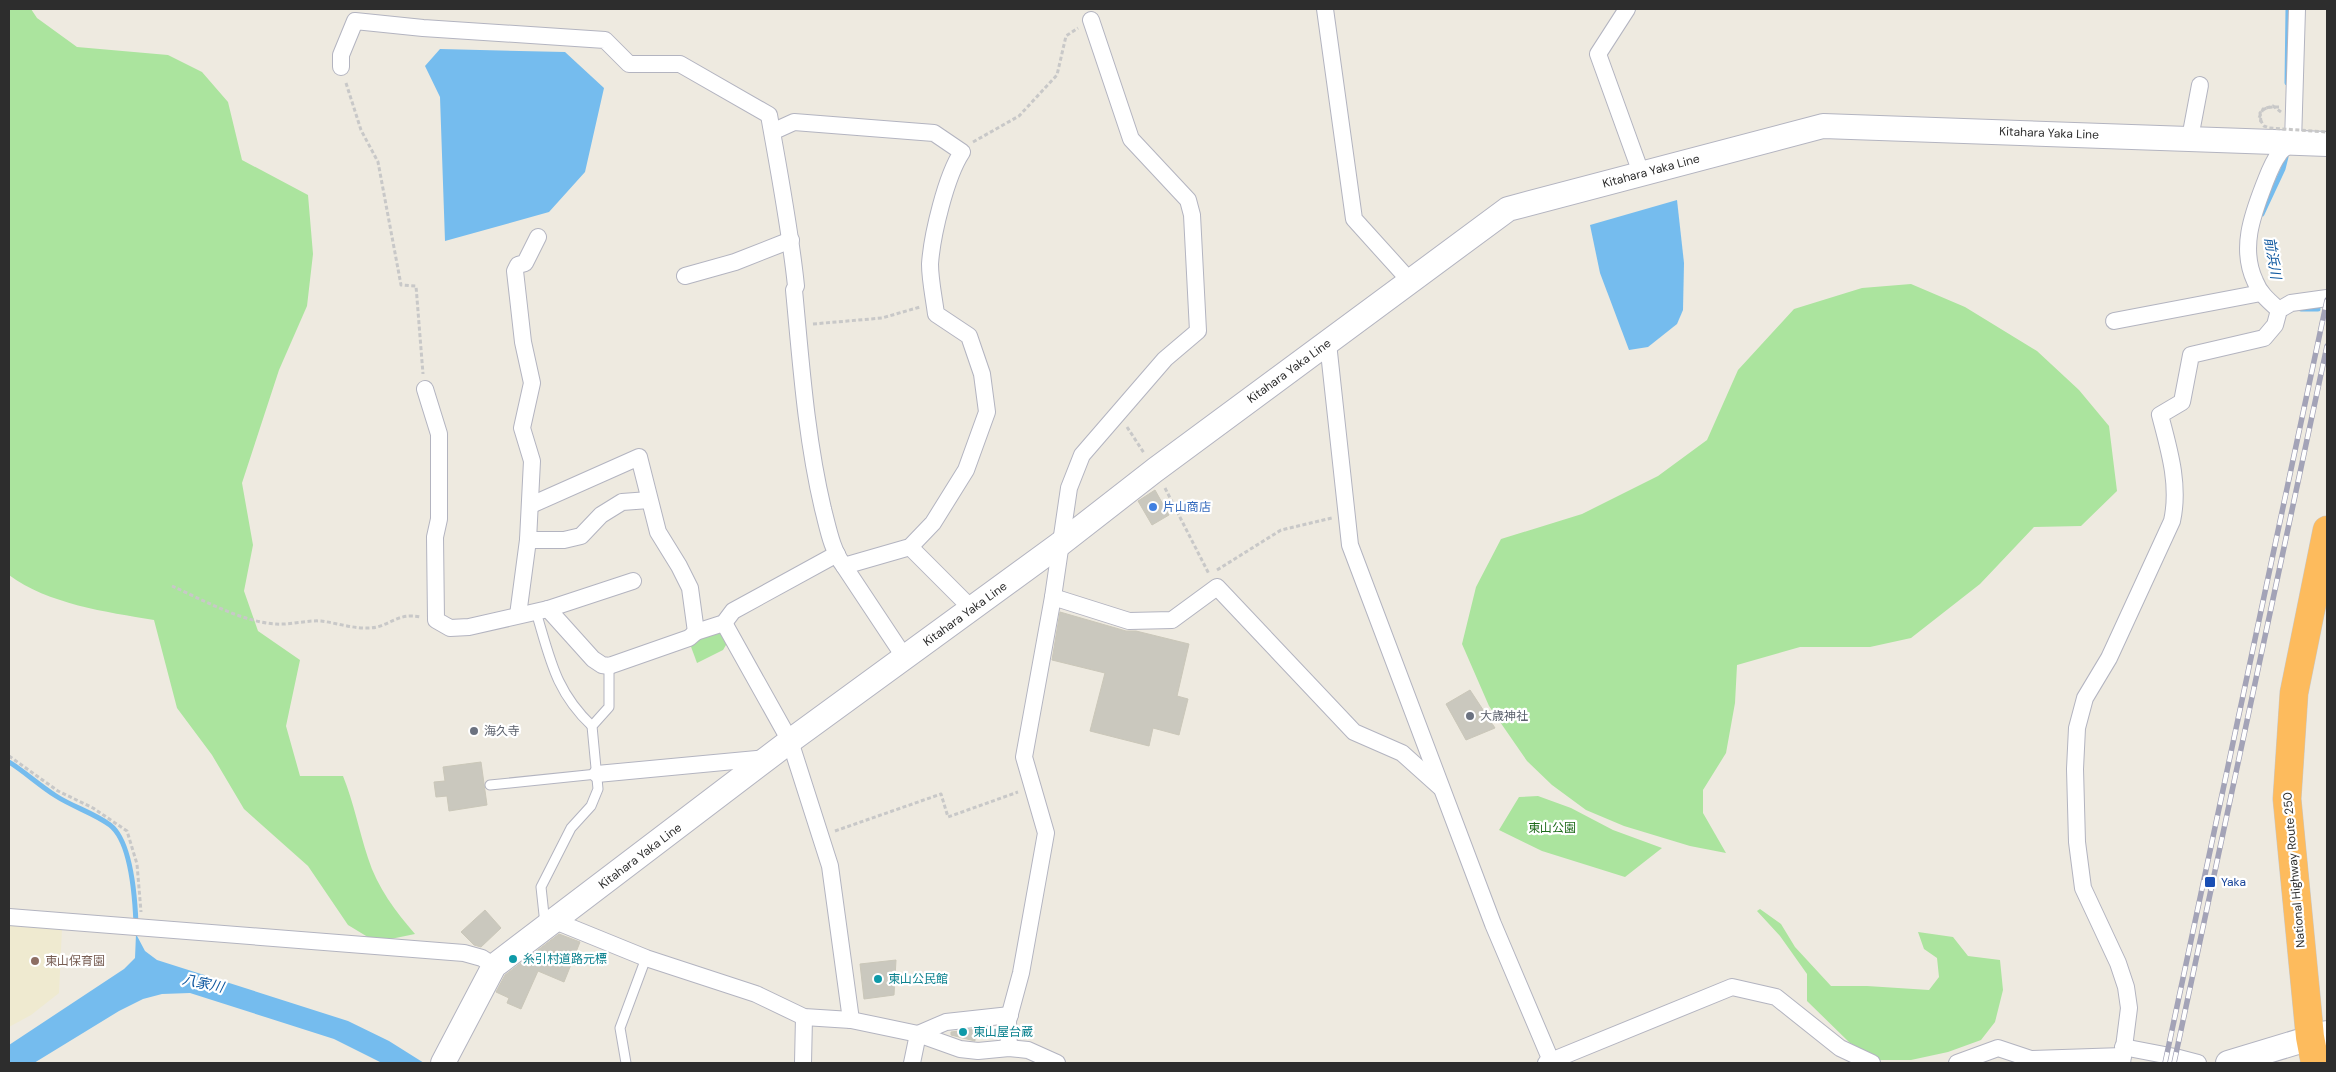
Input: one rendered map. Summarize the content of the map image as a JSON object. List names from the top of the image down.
{
  "streets": {
    "highway": ["National Highway Route 250"],
    "main road": ["Kitahara Yaka Line"]
  },
  "water": ["前浜川", "八家川"],
  "parks": ["東山公園"],
  "places": {
    "other": [
      "片山商店",
      "大歳神社",
      "海久寺",
      "糸引村道路元標",
      "東山保育園",
      "東山公民館",
      "東山屋台蔵"
    ],
    "transit": ["Yaka"]
  }
}
